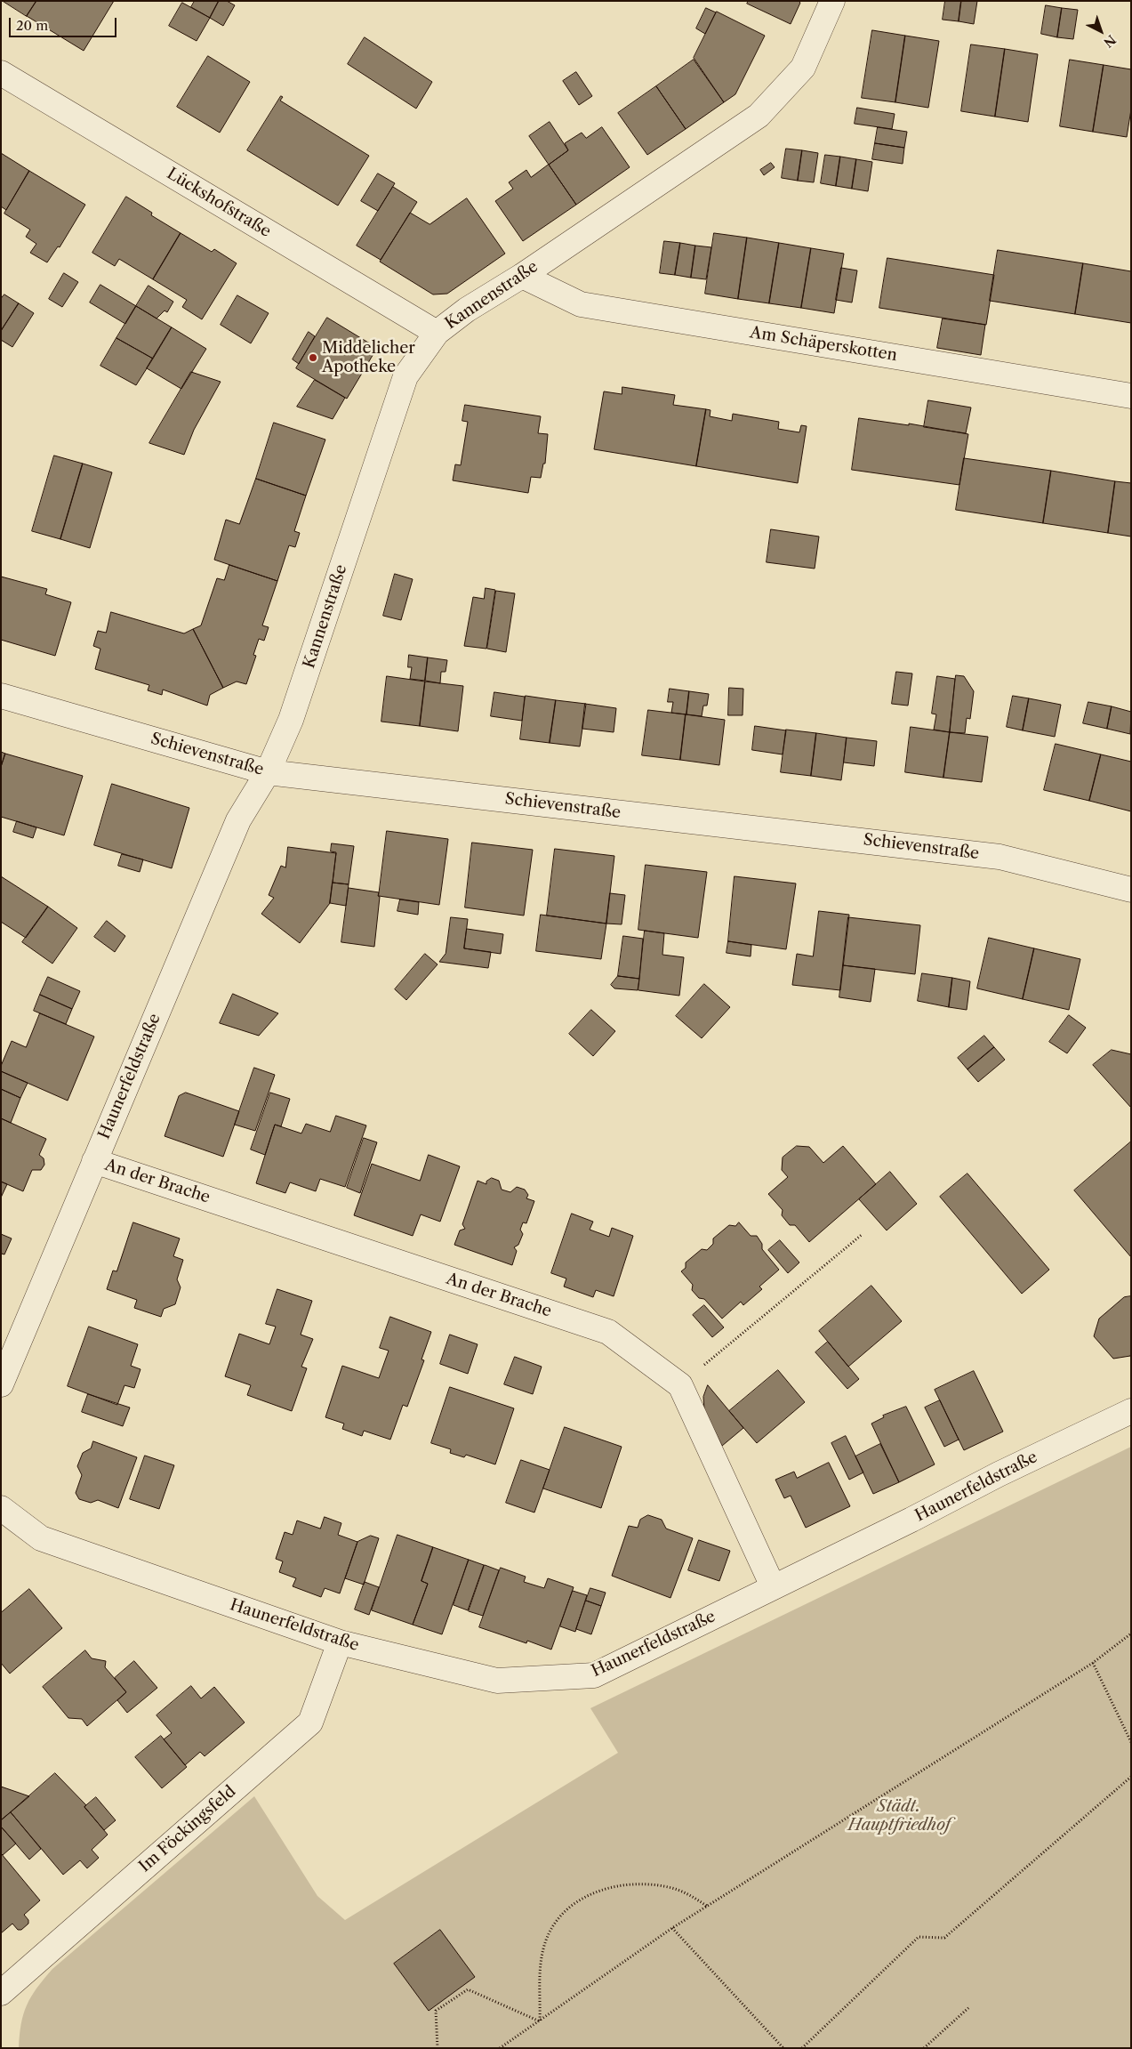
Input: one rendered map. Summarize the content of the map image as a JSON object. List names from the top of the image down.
{
  "streets": {
    "street": [
      "Lückshofstraße",
      "Kannenstraße",
      "Am Schäperskotten",
      "Schievenstraße",
      "Haunerfeldstraße",
      "An der Brache",
      "Im Föckingsfeld"
    ]
  },
  "crossings": [
    ["Lückshofstraße", "Kannenstraße"],
    ["Kannenstraße", "Am Schäperskotten"],
    ["Kannenstraße", "Schievenstraße"],
    ["Kannenstraße", "Haunerfeldstraße"],
    ["Schievenstraße", "Haunerfeldstraße"],
    ["Haunerfeldstraße", "An der Brache"],
    ["Haunerfeldstraße", "Im Föckingsfeld"]
  ],
  "parks": ["Städt. Hauptfriedhof"],
  "places": ["Middelicher Apotheke"],
  "scale_bar": "20 m",
  "north": "bottom right"
}
